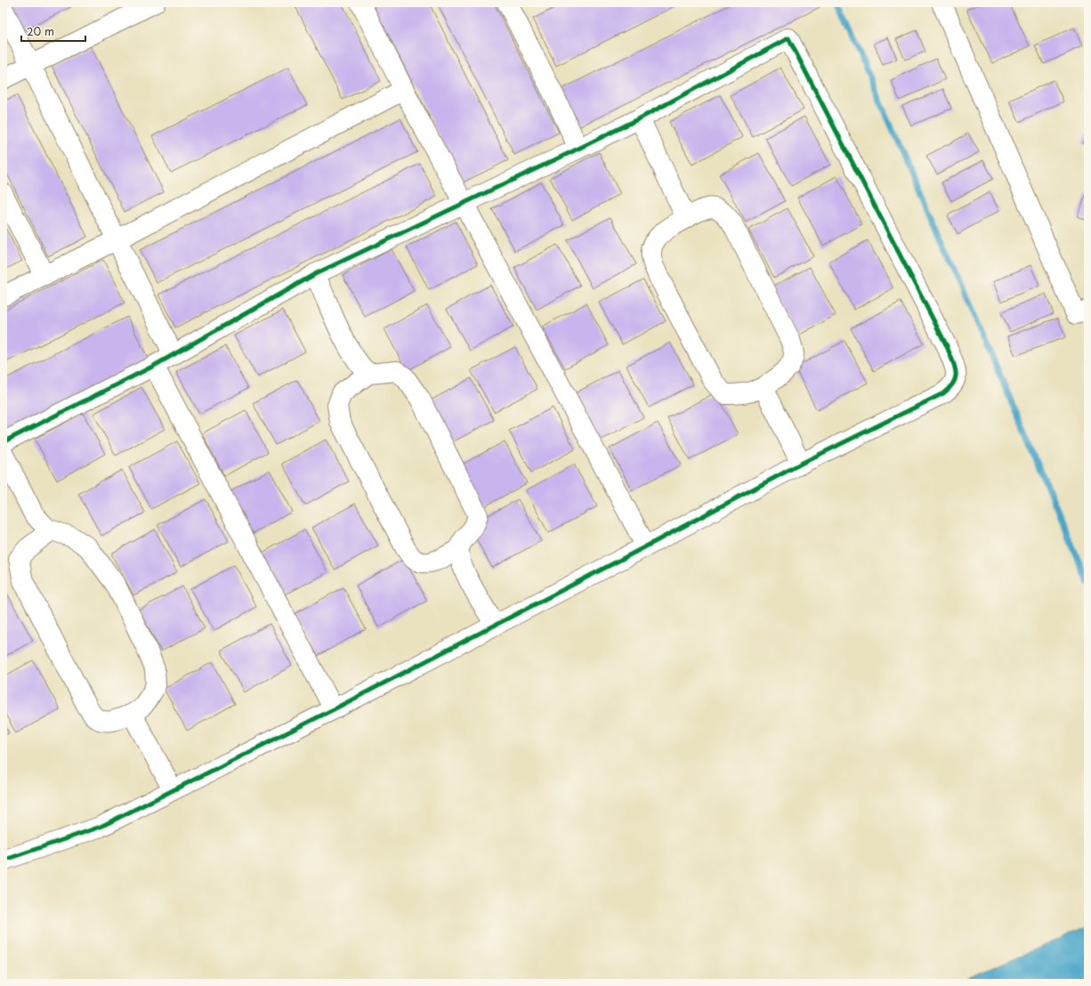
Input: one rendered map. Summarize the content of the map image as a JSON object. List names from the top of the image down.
{
  "scale_bar": "20 m"
}
